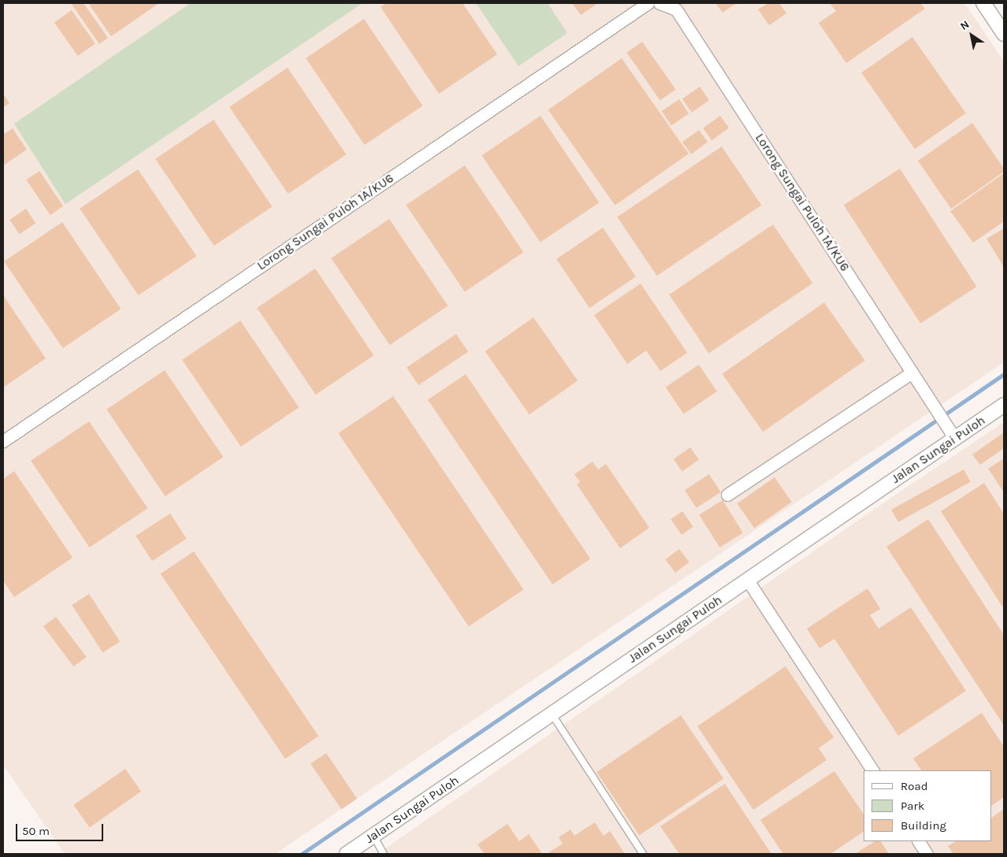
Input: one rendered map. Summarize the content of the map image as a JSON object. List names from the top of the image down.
{
  "streets": {
    "street": ["Lorong Sungai Puloh 1A/KU6", "Jalan Sungai Puloh"]
  },
  "crossings": [
    ["Lorong Sungai Puloh 1A/KU6", "Jalan Sungai Puloh"]
  ],
  "legend": ["Road", "Park", "Building"],
  "scale_bar": "50 m",
  "north": "top left"
}
